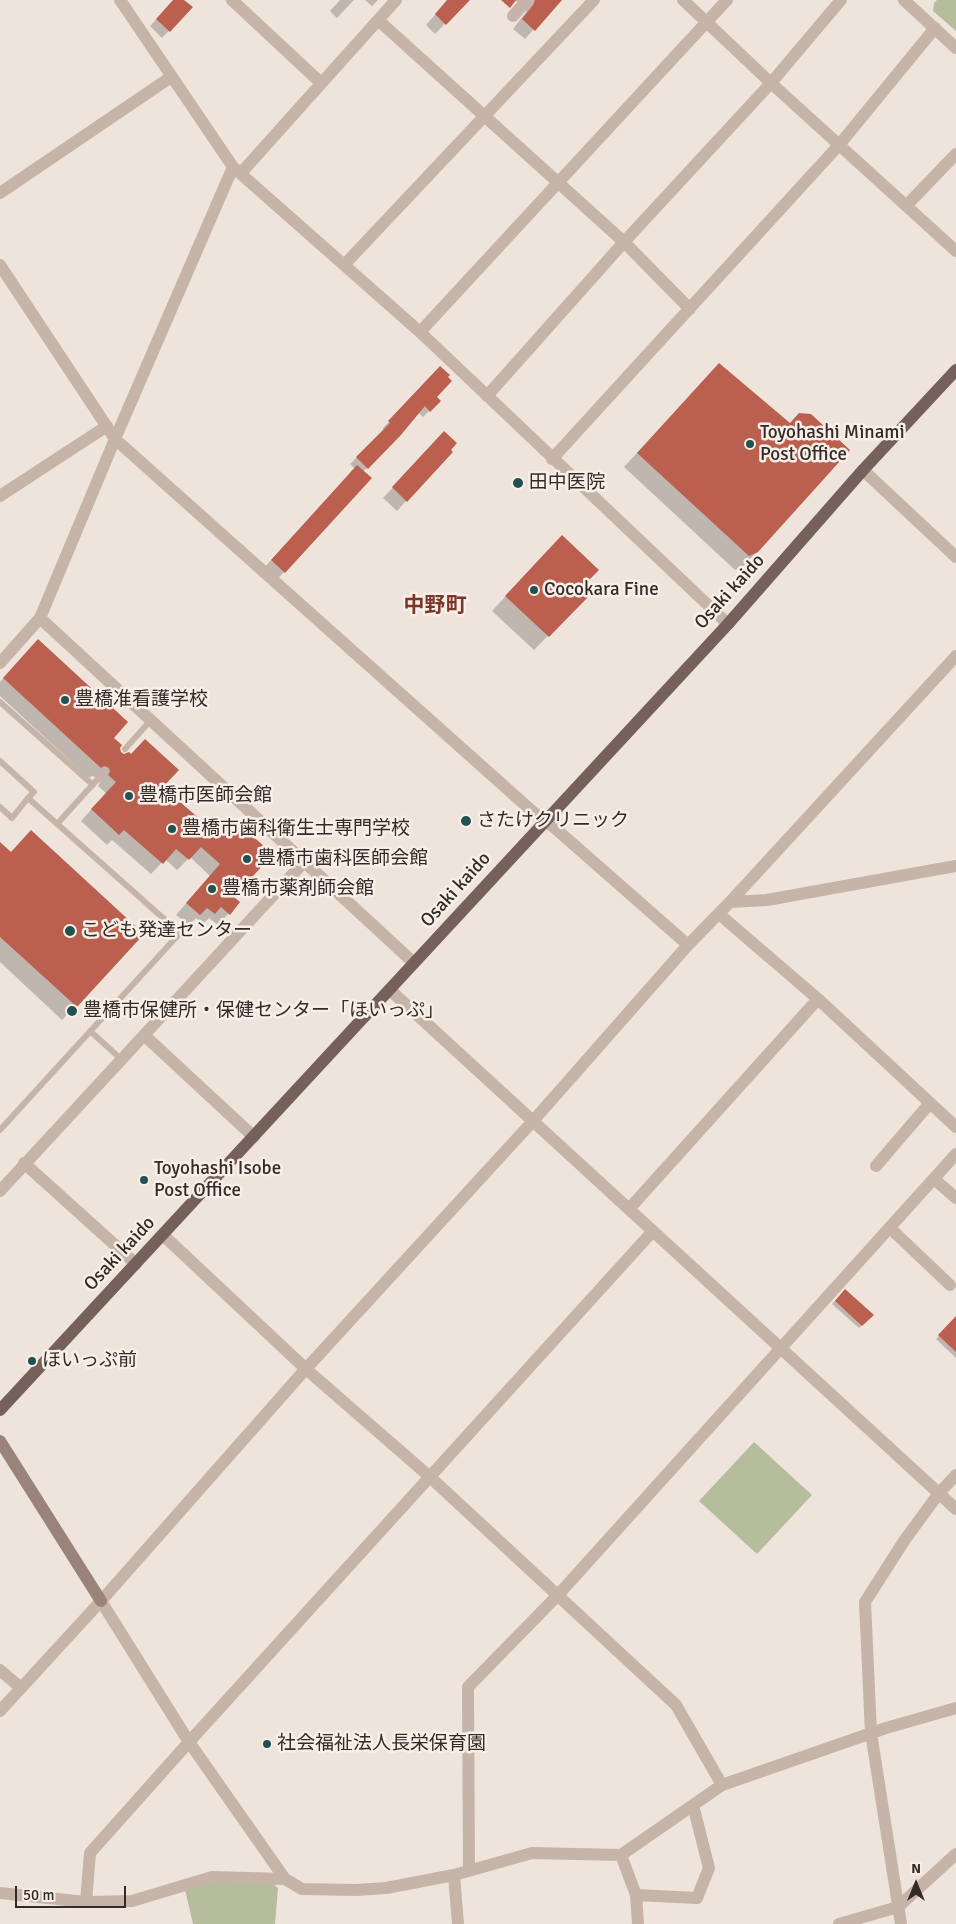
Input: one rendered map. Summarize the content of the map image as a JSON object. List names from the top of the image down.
{
  "streets": {
    "main road": ["Osaki kaido"]
  },
  "districts": ["中野町"],
  "places": [
    "Toyohashi Minami Post Office",
    "田中医院",
    "Cocokara Fine",
    "豊橋准看護学校",
    "豊橋市医師会館",
    "さたけクリニック",
    "豊橋市歯科衛生士専門学校",
    "豊橋市歯科医師会館",
    "豊橋市薬剤師会館",
    "こども発達センター",
    "豊橋市保健所・保健センター「ほいっぷ」",
    "Toyohashi Isobe Post Office",
    "ほいっぷ前",
    "社会福祉法人長栄保育園"
  ],
  "scale_bar": "50 m",
  "north": "top"
}
